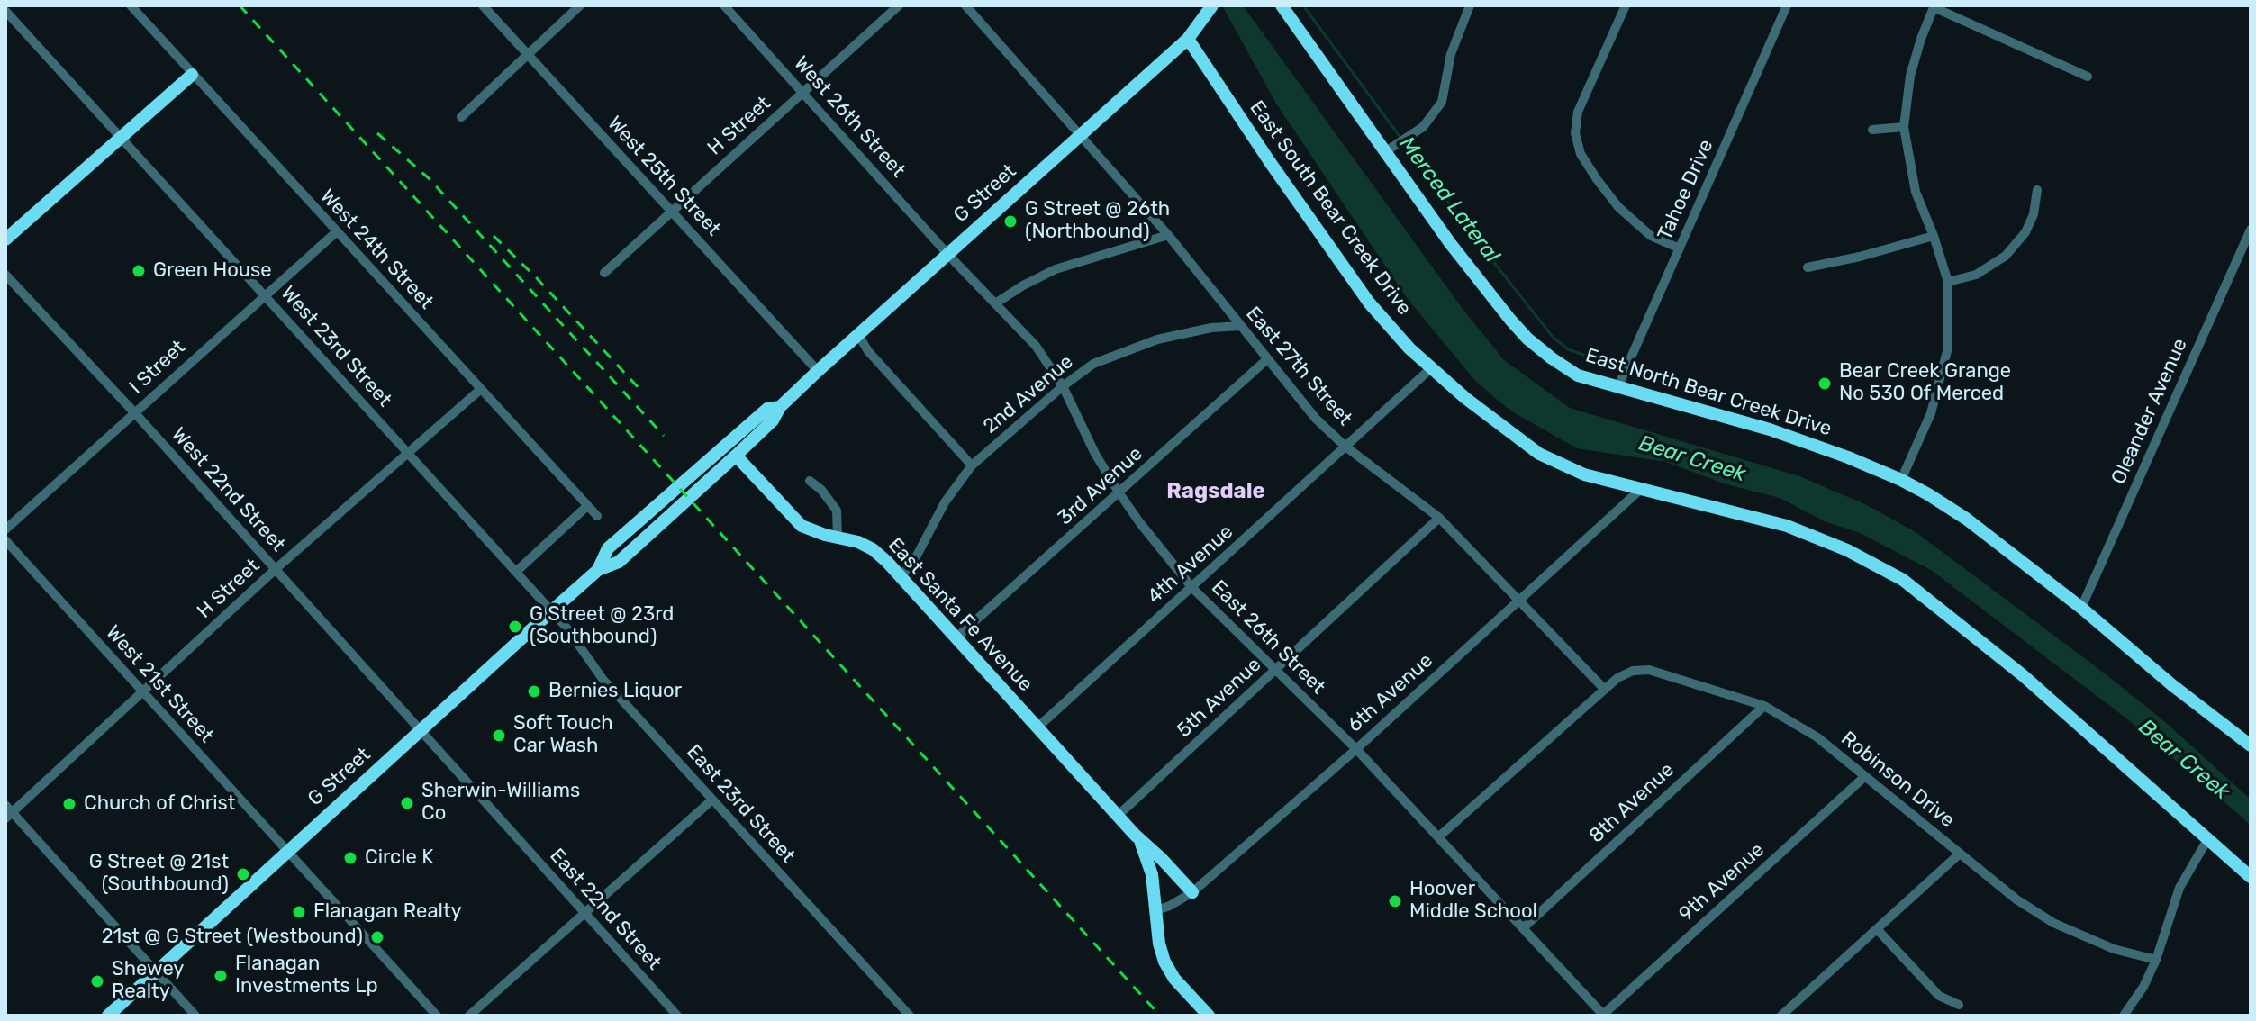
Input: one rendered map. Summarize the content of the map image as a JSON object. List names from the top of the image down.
{
  "streets": {
    "street": [
      "West 26th Street",
      "H Street",
      "West 25th Street",
      "Tahoe Drive",
      "G Street",
      "East South Bear Creek Drive",
      "West 24th Street",
      "West 23rd Street",
      "East 27th Street",
      "I Street",
      "East North Bear Creek Drive",
      "2nd Avenue",
      "Oleander Avenue",
      "3rd Avenue",
      "West 22nd Street",
      "4th Avenue",
      "East Santa Fe Avenue",
      "East 26th Street",
      "West 21st Street",
      "6th Avenue",
      "5th Avenue",
      "Robinson Drive",
      "8th Avenue",
      "East 23rd Street",
      "9th Avenue",
      "East 22nd Street"
    ]
  },
  "crossings": [
    ["West 26th Street", "H Street"],
    ["West 26th Street", "G Street"],
    ["West 26th Street", "East 26th Street"],
    ["H Street", "West 25th Street"],
    ["H Street", "West 24th Street"],
    ["H Street", "West 23rd Street"],
    ["H Street", "West 22nd Street"],
    ["H Street", "West 21st Street"],
    ["West 25th Street", "G Street"],
    ["Tahoe Drive", "East North Bear Creek Drive"],
    ["G Street", "East South Bear Creek Drive"],
    ["G Street", "West 23rd Street"],
    ["G Street", "East 27th Street"],
    ["G Street", "West 22nd Street"],
    ["G Street", "East Santa Fe Avenue"],
    ["G Street", "East 26th Street"],
    ["G Street", "West 21st Street"],
    ["G Street", "East 23rd Street"],
    ["G Street", "East 22nd Street"],
    ["East South Bear Creek Drive", "4th Avenue"],
    ["East South Bear Creek Drive", "6th Avenue"],
    ["West 24th Street", "I Street"],
    ["West 23rd Street", "I Street"],
    ["West 23rd Street", "East 23rd Street"],
    ["East 27th Street", "2nd Avenue"],
    ["East 27th Street", "3rd Avenue"],
    ["East 27th Street", "4th Avenue"],
    ["East 27th Street", "6th Avenue"],
    ["East 27th Street", "5th Avenue"],
    ["East 27th Street", "Robinson Drive"],
    ["I Street", "West 22nd Street"],
    ["East North Bear Creek Drive", "Oleander Avenue"],
    ["2nd Avenue", "East Santa Fe Avenue"],
    ["2nd Avenue", "East 26th Street"],
    ["3rd Avenue", "East Santa Fe Avenue"],
    ["3rd Avenue", "East 26th Street"],
    ["West 22nd Street", "East 22nd Street"],
    ["4th Avenue", "East Santa Fe Avenue"],
    ["4th Avenue", "East 26th Street"],
    ["East Santa Fe Avenue", "6th Avenue"],
    ["East Santa Fe Avenue", "5th Avenue"],
    ["East 26th Street", "6th Avenue"],
    ["East 26th Street", "5th Avenue"],
    ["East 26th Street", "Robinson Drive"],
    ["East 26th Street", "8th Avenue"],
    ["East 26th Street", "9th Avenue"],
    ["Robinson Drive", "8th Avenue"],
    ["Robinson Drive", "9th Avenue"]
  ],
  "districts": ["Ragsdale"],
  "water": ["Merced Lateral", "Bear Creek"],
  "places": [
    "G Street @ 26th (Northbound)",
    "Green House",
    "Bear Creek Grange No 530 Of Merced",
    "G Street @ 23rd (Southbound)",
    "Bernies Liquor",
    "Soft Touch Car Wash",
    "Sherwin-Williams Co",
    "Church of Christ",
    "Circle K",
    "G Street @ 21st (Southbound)",
    "Hoover Middle School",
    "Flanagan Realty",
    "21st @ G Street (Westbound)",
    "Flanagan Investments Lp",
    "Shewey Realty"
  ]
}
